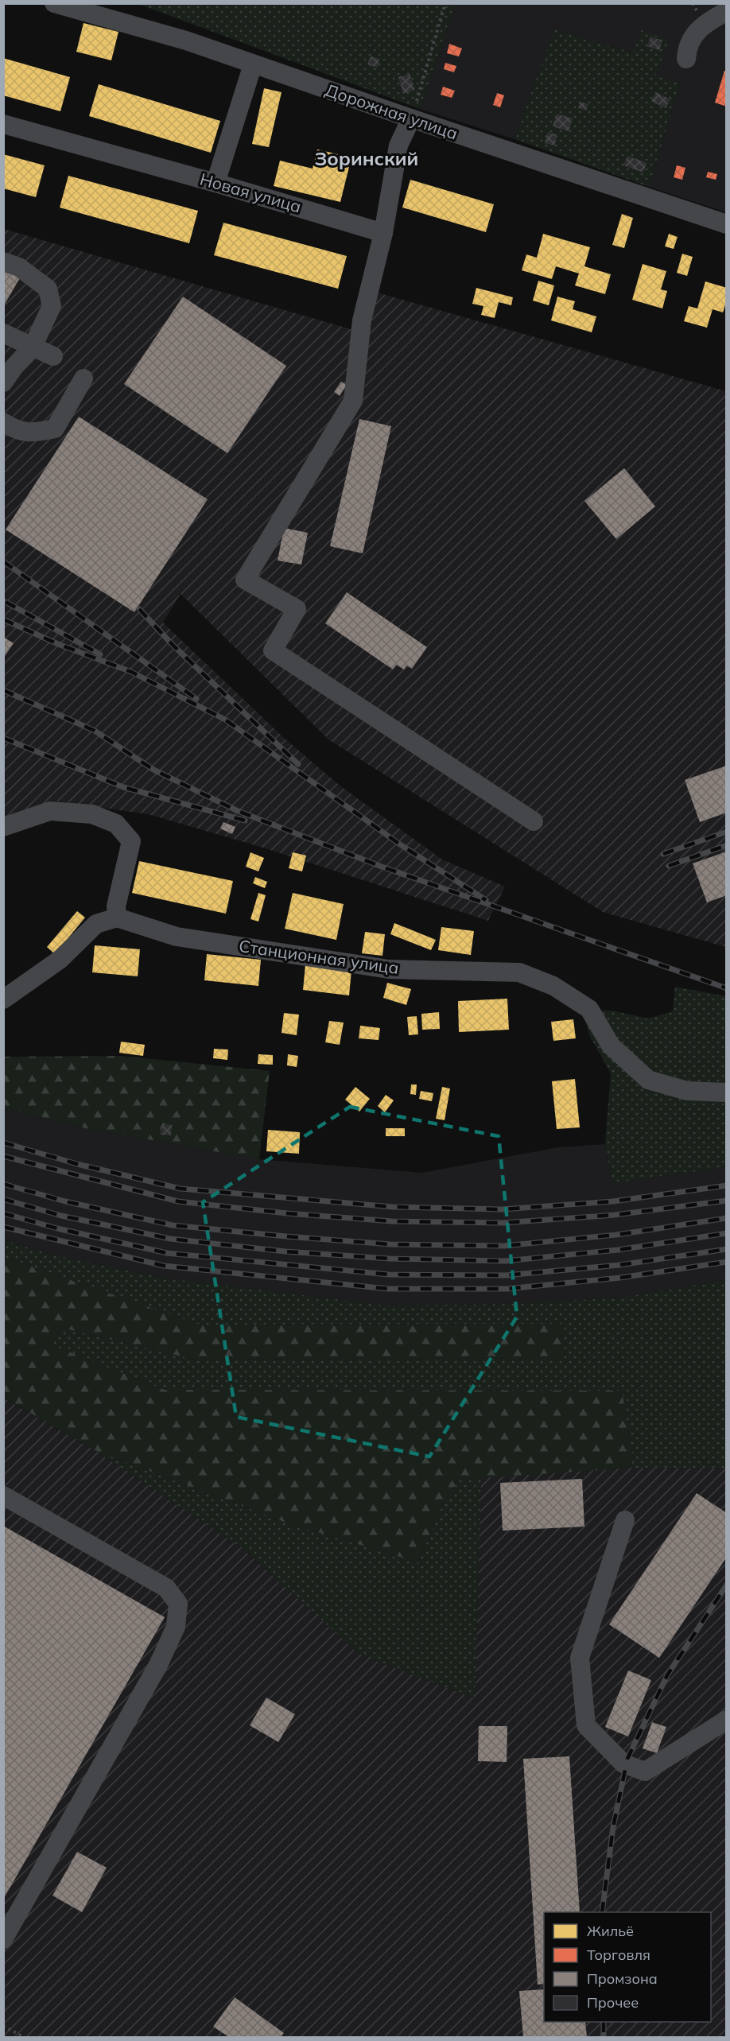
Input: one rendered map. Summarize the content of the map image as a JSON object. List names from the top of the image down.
{
  "streets": {
    "street": ["Дорожная улица", "Новая улица", "Станционная улица"]
  },
  "districts": ["Зоринский"],
  "legend": [
    "Жильё",
    "Торговля",
    "Промзона",
    "Прочее"
  ]
}
